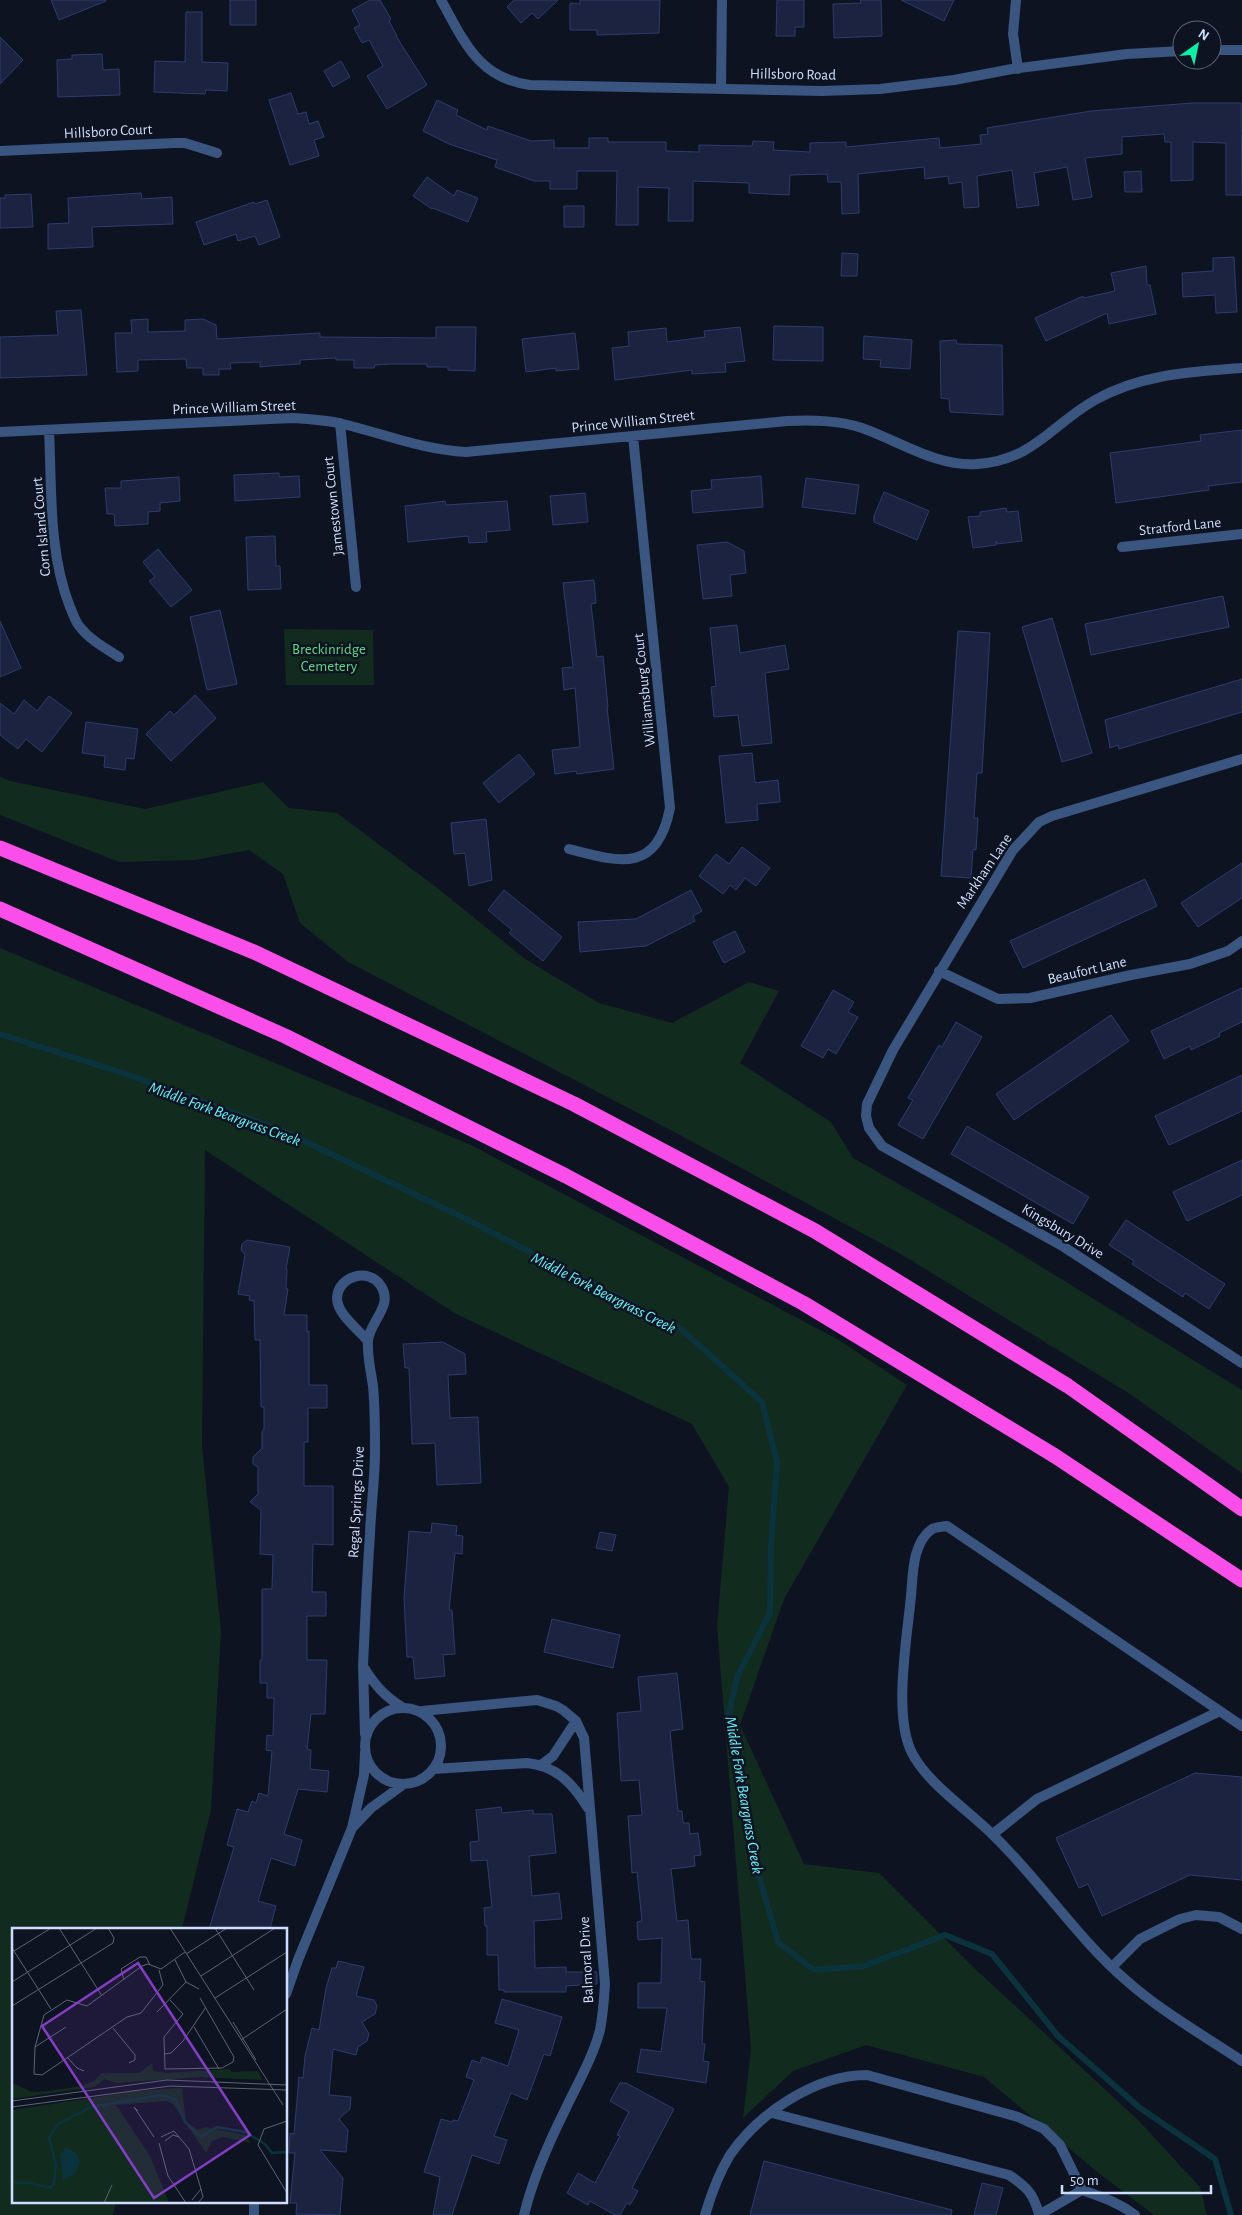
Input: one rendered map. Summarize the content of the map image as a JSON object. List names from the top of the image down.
{
  "streets": {
    "street": [
      "Hillsboro Road",
      "Hillsboro Court",
      "Prince William Street",
      "Jamestown Court",
      "Stratford Lane",
      "Corn Island Court",
      "Williamsburg Court",
      "Markham Lane",
      "Beaufort Lane",
      "Kingsbury Drive",
      "Regal Springs Drive",
      "Balmoral Drive"
    ]
  },
  "crossings": [
    ["Prince William Street", "Jamestown Court"],
    ["Prince William Street", "Corn Island Court"],
    ["Prince William Street", "Williamsburg Court"],
    ["Markham Lane", "Beaufort Lane"],
    ["Markham Lane", "Kingsbury Drive"],
    ["Regal Springs Drive", "Balmoral Drive"]
  ],
  "water": ["Middle Fork Beargrass Creek"],
  "parks": ["Breckinridge Cemetery"],
  "scale_bar": "50 m",
  "north": "top right"
}
